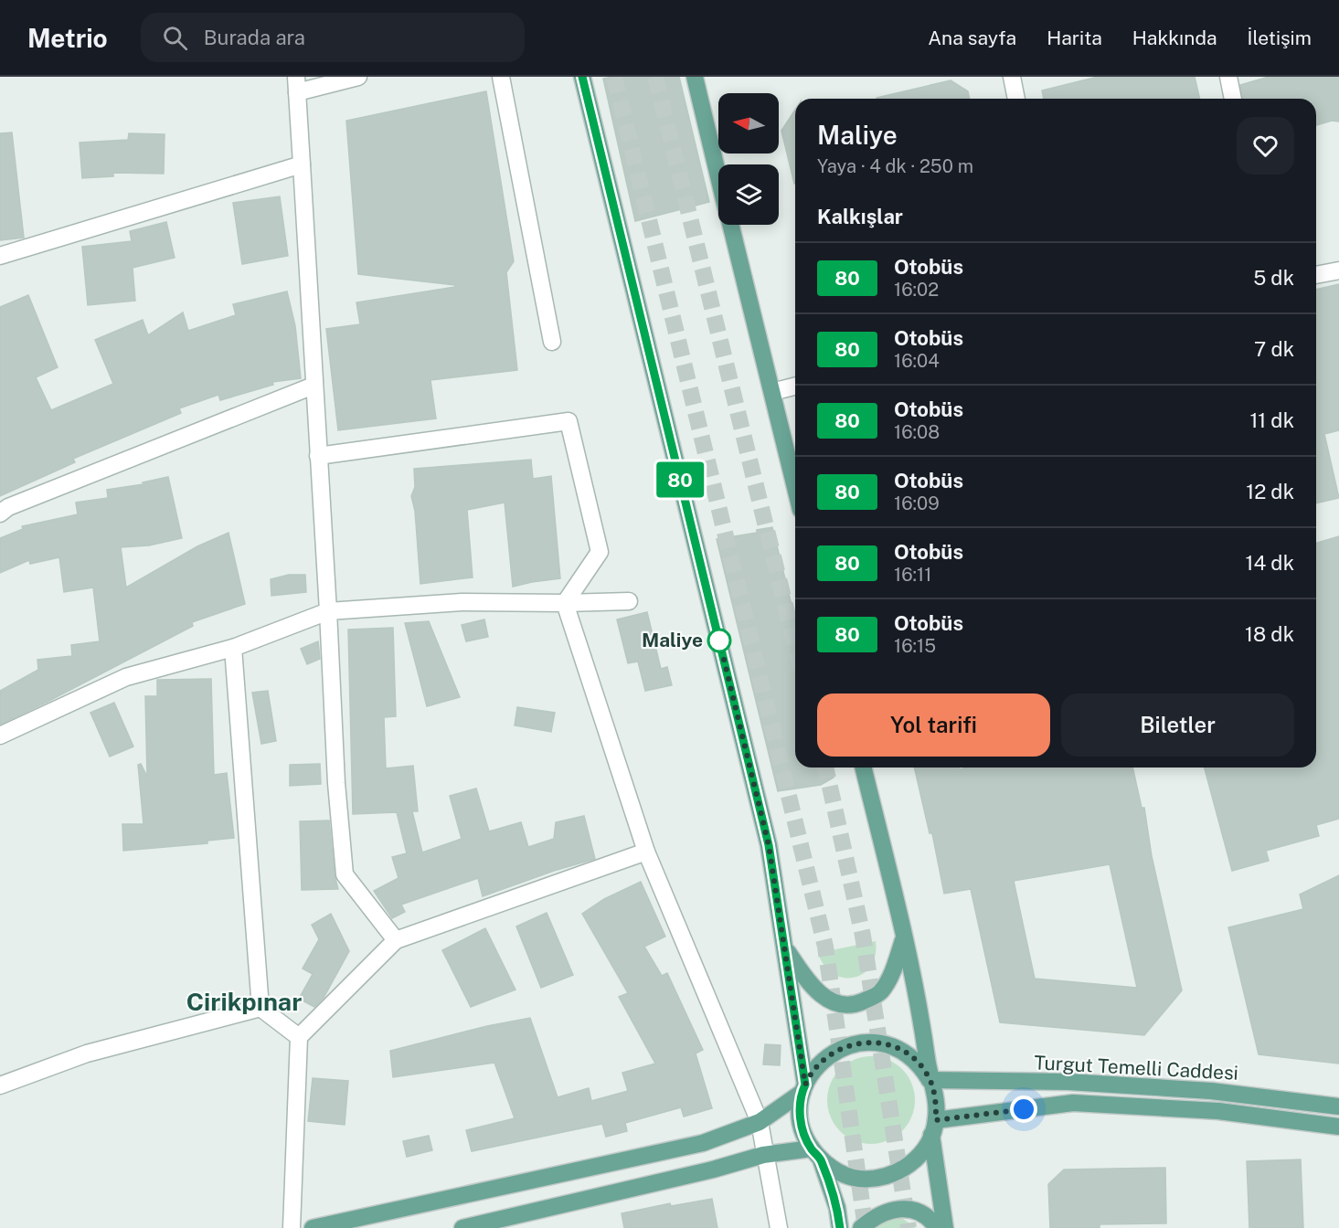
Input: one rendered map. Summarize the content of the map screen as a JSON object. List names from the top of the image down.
{
  "streets": {
    "main road": ["Turgut Temelli Caddesi"]
  },
  "districts": ["Cirikpınar"],
  "places": ["Maliye"],
  "lines": ["bus line 80"],
  "north": "left",
  "page": {
    "header": "Metrio",
    "search": "Burada ara",
    "nav": [
      "Ana sayfa",
      "Harita",
      "Hakkında",
      "İletişim"
    ],
    "on_map": "80",
    "heading": [
      ["Maliye", "Yaya · 4 dk · 250 m"],
      "Kalkışlar"
    ],
    "list": [
      {
        "mark": "80",
        "name": "Otobüs",
        "note": "16:02",
        "value": "5 dk"
      },
      {
        "mark": "80",
        "name": "Otobüs",
        "note": "16:04",
        "value": "7 dk"
      },
      {
        "mark": "80",
        "name": "Otobüs",
        "note": "16:08",
        "value": "11 dk"
      },
      {
        "mark": "80",
        "name": "Otobüs",
        "note": "16:09",
        "value": "12 dk"
      },
      {
        "mark": "80",
        "name": "Otobüs",
        "note": "16:11",
        "value": "14 dk"
      },
      {
        "mark": "80",
        "name": "Otobüs",
        "note": "16:15",
        "value": "18 dk"
      }
    ],
    "buttons": ["Yol tarifi", "Biletler"]
  }
}
